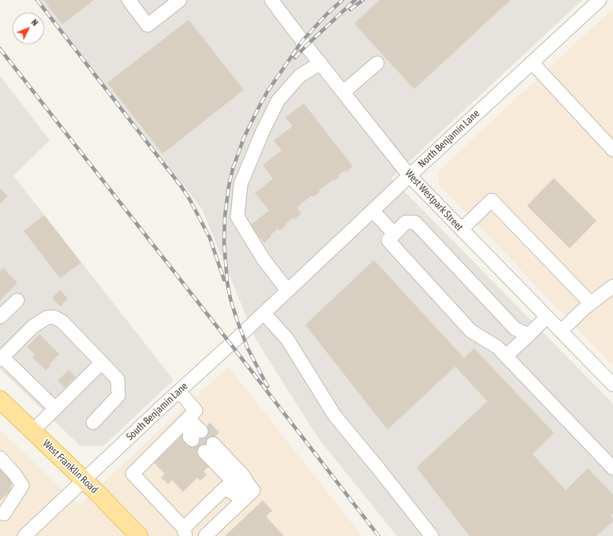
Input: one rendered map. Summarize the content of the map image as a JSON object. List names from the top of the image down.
{
  "streets": {
    "main road": ["West Franklin Road"],
    "street": ["North Benjamin Lane", "West Westpark Street", "South Benjamin Lane"]
  },
  "crossings": [
    ["North Benjamin Lane", "West Westpark Street"],
    ["North Benjamin Lane", "South Benjamin Lane"],
    ["South Benjamin Lane", "West Franklin Road"]
  ],
  "north": "top right"
}
